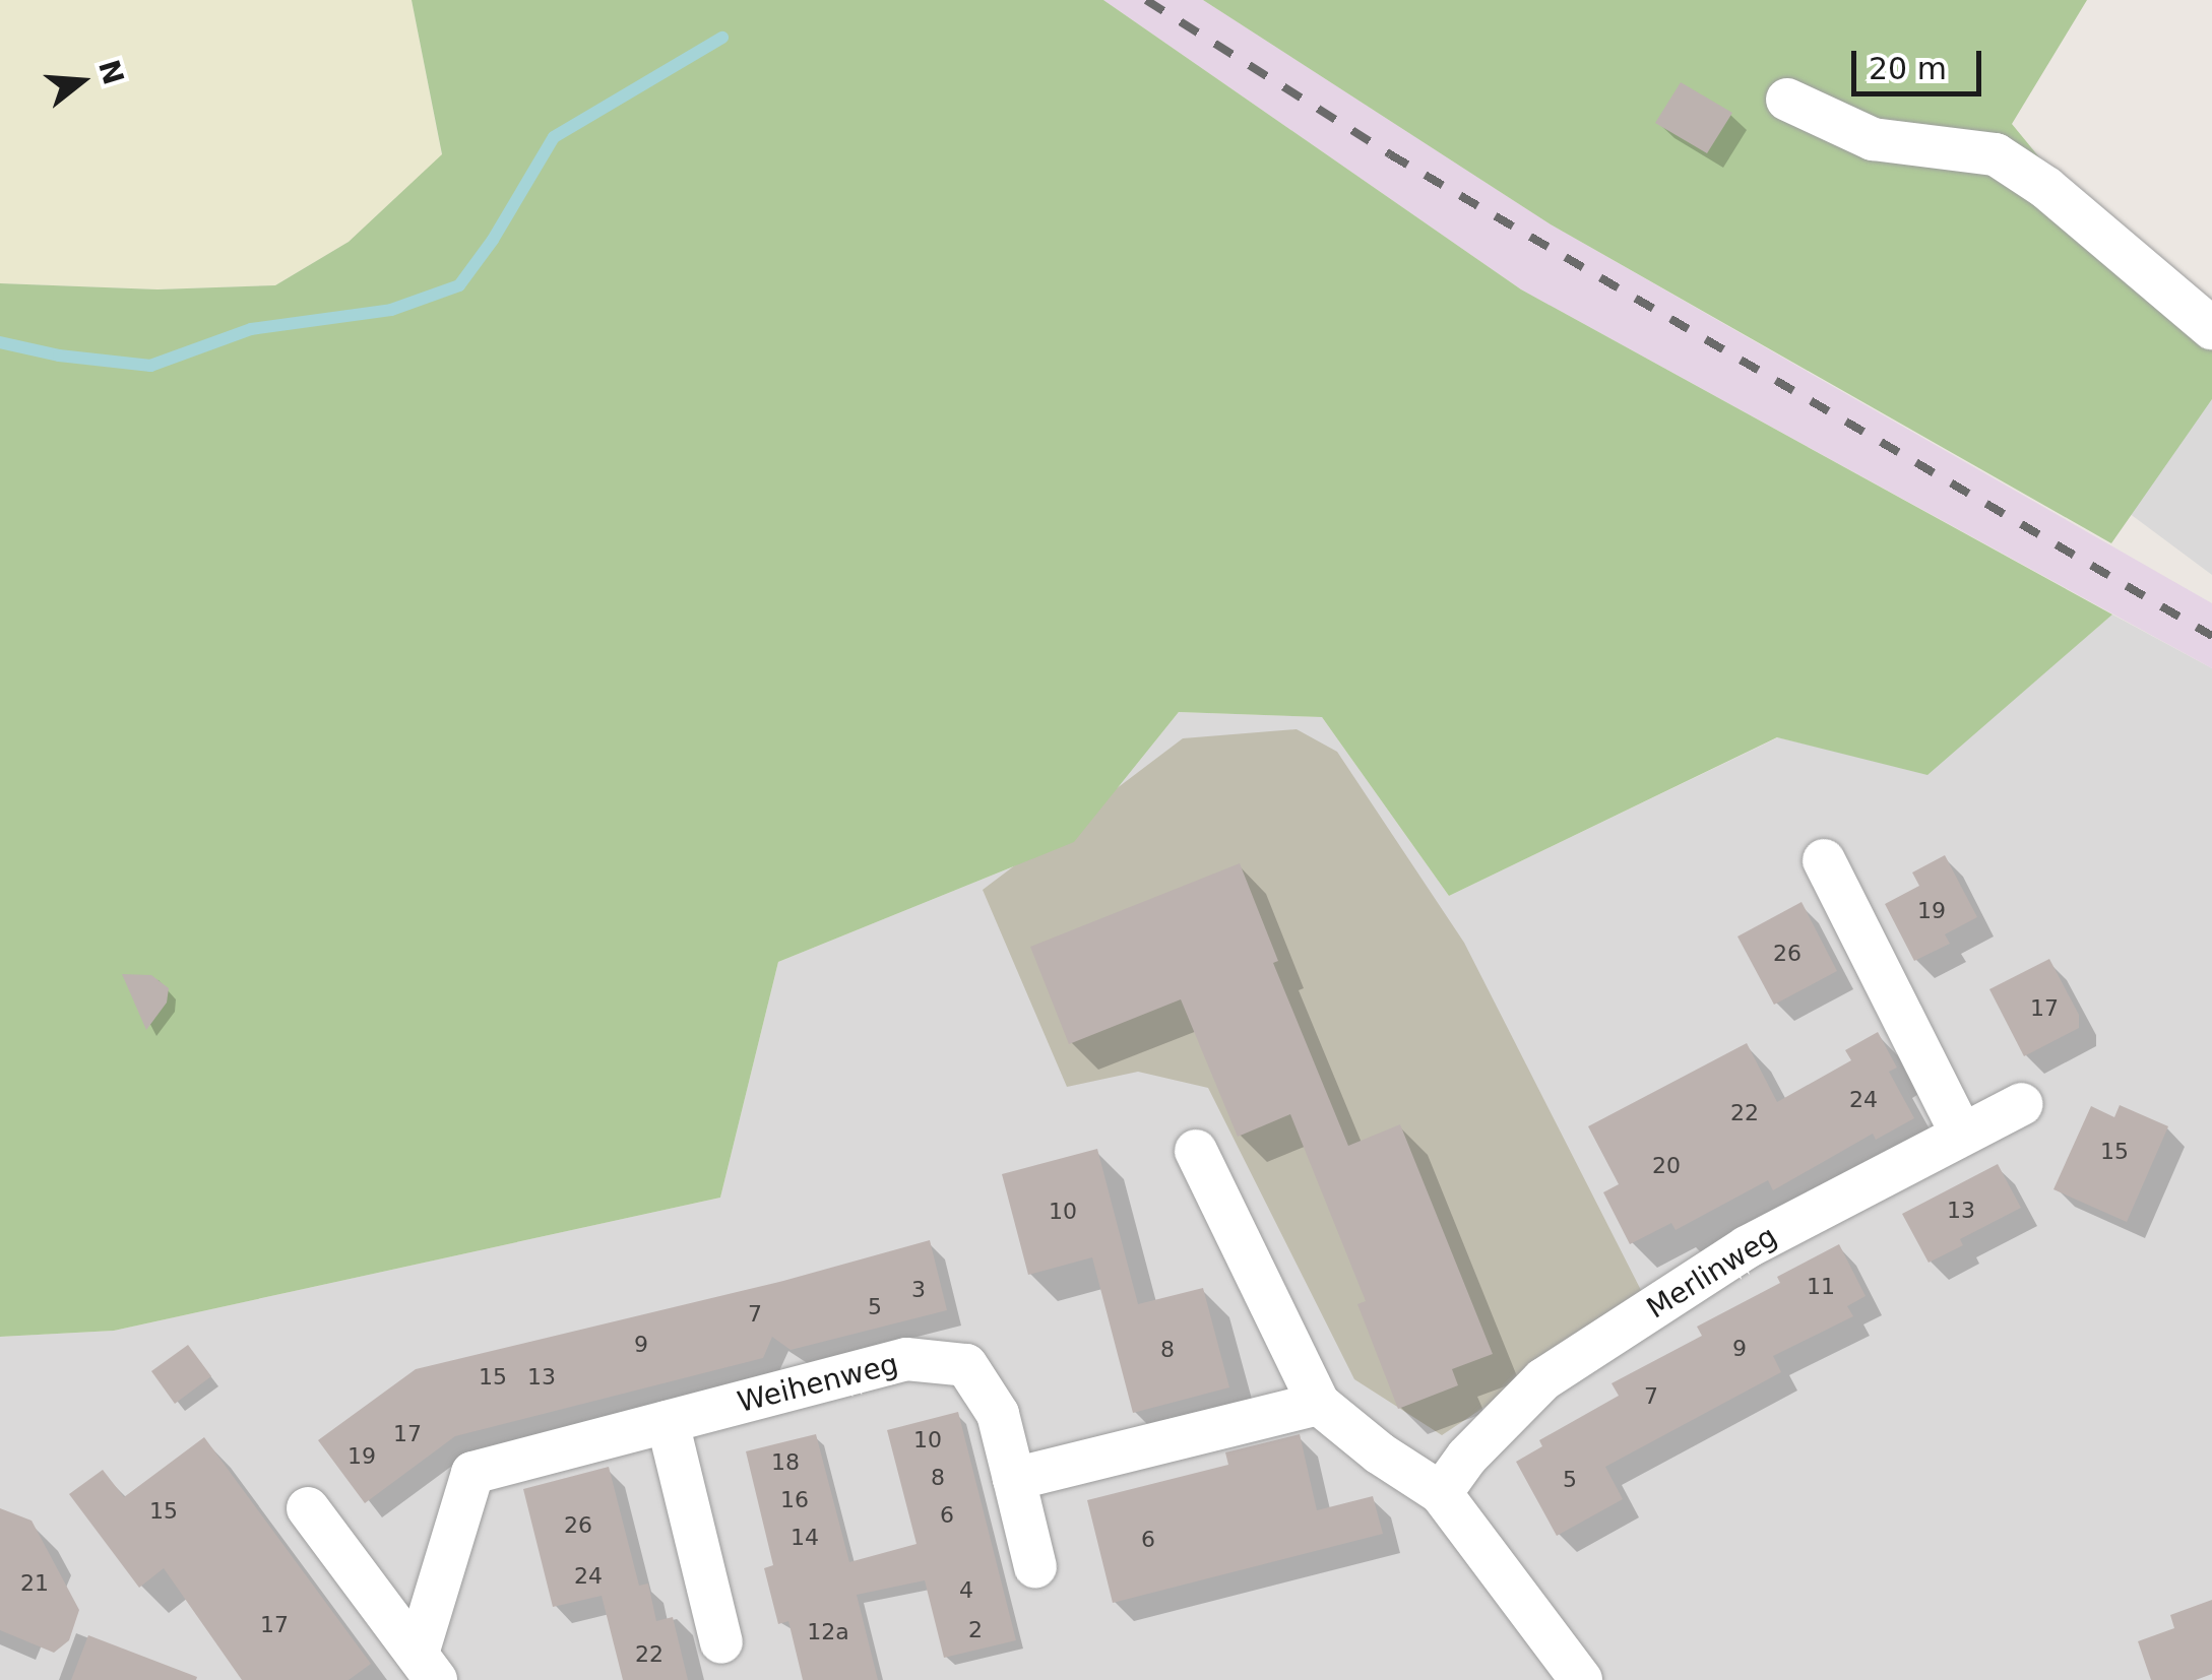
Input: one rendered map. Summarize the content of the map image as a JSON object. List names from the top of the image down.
{
  "streets": {
    "street": ["Merlinweg", "Weihenweg"]
  },
  "house_numbers": [
    "19",
    "26",
    "17",
    "24",
    "22",
    "15",
    "20",
    "13",
    "10",
    "11",
    "3",
    "5",
    "7",
    "9",
    "9",
    "8",
    "15",
    "13",
    "7",
    "17",
    "10",
    "19",
    "18",
    "8",
    "5",
    "16",
    "15",
    "6",
    "26",
    "14",
    "6",
    "24",
    "21",
    "4",
    "17",
    "2",
    "12a",
    "22"
  ],
  "scale_bar": "20 m",
  "north": "right"
}
